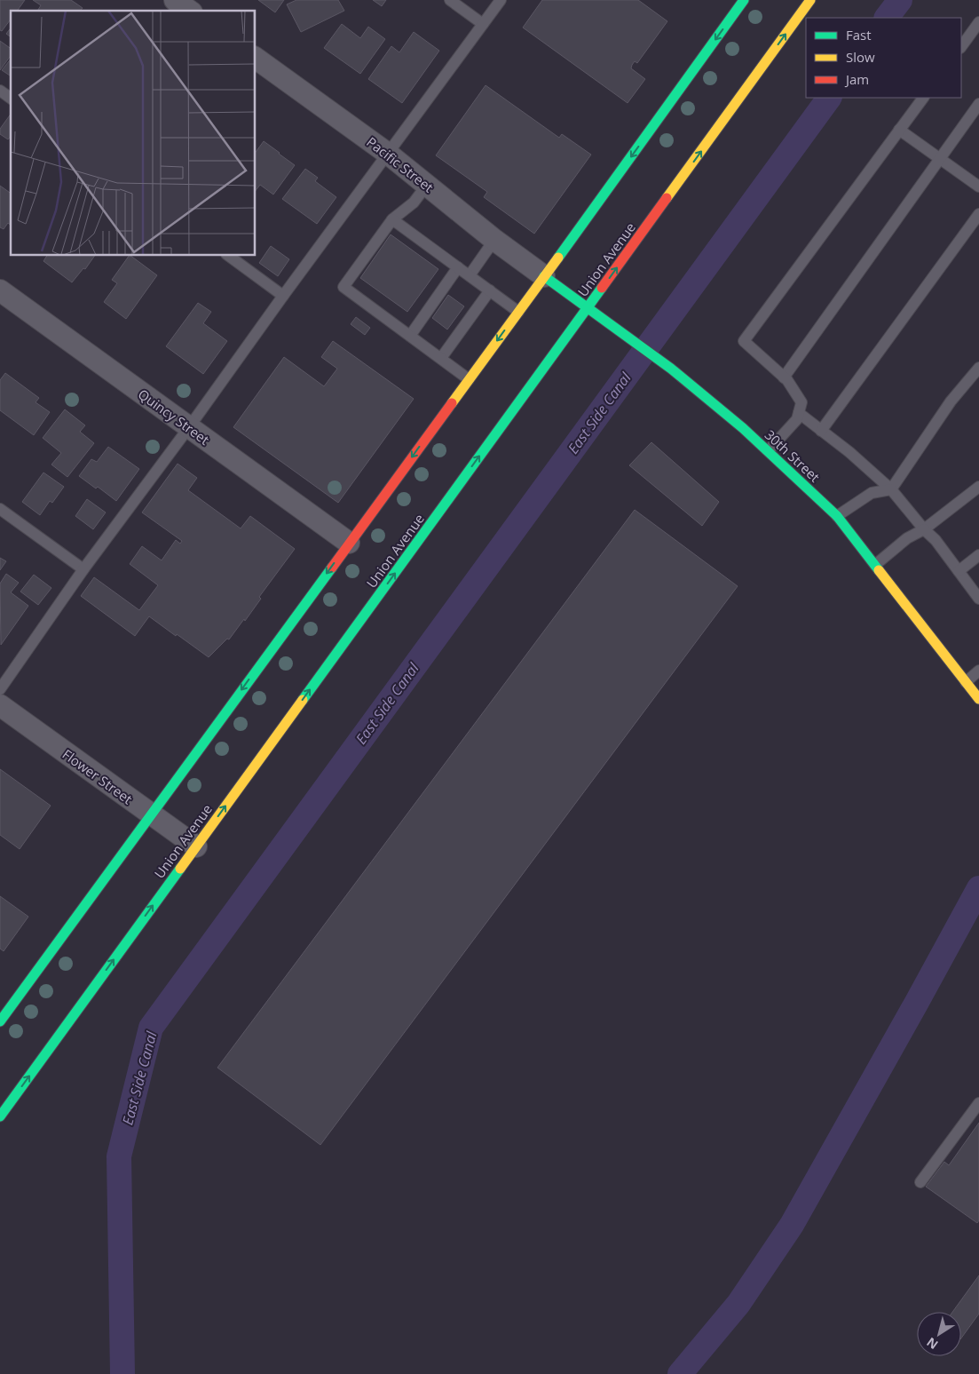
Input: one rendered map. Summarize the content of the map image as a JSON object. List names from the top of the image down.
{
  "streets": {
    "main road": ["Union Avenue", "30th Street"],
    "street": ["Pacific Street", "Quincy Street", "Flower Street"]
  },
  "crossings": [
    ["Pacific Street", "30th Street"],
    ["Union Avenue", "30th Street"],
    ["Union Avenue", "Flower Street"]
  ],
  "water": ["East Side Canal"],
  "legend": ["Fast", "Slow", "Jam"],
  "north": "bottom left"
}
